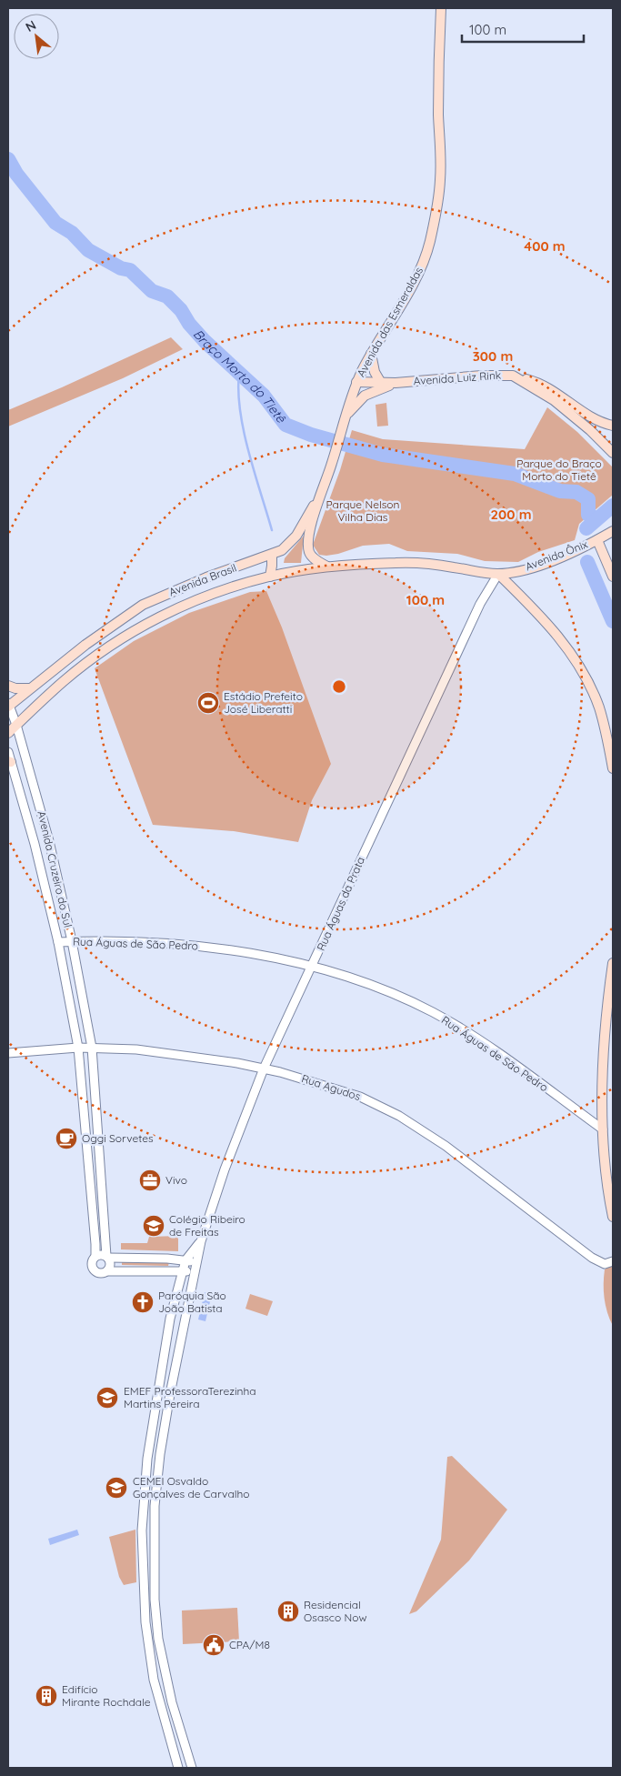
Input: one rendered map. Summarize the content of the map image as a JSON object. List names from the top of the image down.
{
  "streets": {
    "main road": [
      "Avenida das Esmeraldas",
      "Avenida Luiz Rink",
      "Avenida Ônix",
      "Avenida Brasil"
    ],
    "street": [
      "Avenida Cruzeiro do Sul",
      "Rua Águas da Prata",
      "Rua Águas de São Pedro",
      "Rua Agudos"
    ]
  },
  "crossings": [
    ["Avenida das Esmeraldas", "Avenida Luiz Rink"],
    ["Avenida das Esmeraldas", "Avenida Brasil"],
    ["Avenida Ônix", "Avenida Brasil"],
    ["Avenida Ônix", "Rua Águas da Prata"],
    ["Avenida Brasil", "Avenida Cruzeiro do Sul"],
    ["Avenida Brasil", "Rua Águas da Prata"],
    ["Avenida Cruzeiro do Sul", "Rua Águas de São Pedro"],
    ["Avenida Cruzeiro do Sul", "Rua Agudos"],
    ["Rua Águas da Prata", "Rua Águas de São Pedro"],
    ["Rua Águas da Prata", "Rua Agudos"]
  ],
  "water": ["Braço Morto do Tietê"],
  "parks": ["Parque do Braço Morto do Tietê", "Parque Nelson Vilha Dias"],
  "places": {
    "sports": ["Estádio Prefeito José Liberatti"],
    "cafe": ["Oggi Sorvetes"],
    "office": ["Vivo"],
    "school or university": ["Colégio Ribeiro de Freitas", "EMEF ProfessoraTerezinha Martins Pereira", "CEMEI Osvaldo Gonçalves de Carvalho"],
    "church": ["Paróquia São João Batista"],
    "building": ["Residencial Osasco Now", "Edifício Mirante Rochdale"],
    "public building": ["CPA/M8"]
  },
  "scale_bar": "100 m",
  "north": "top left",
  "rings": [
    "400 m",
    "300 m",
    "200 m",
    "100 m"
  ]
}
